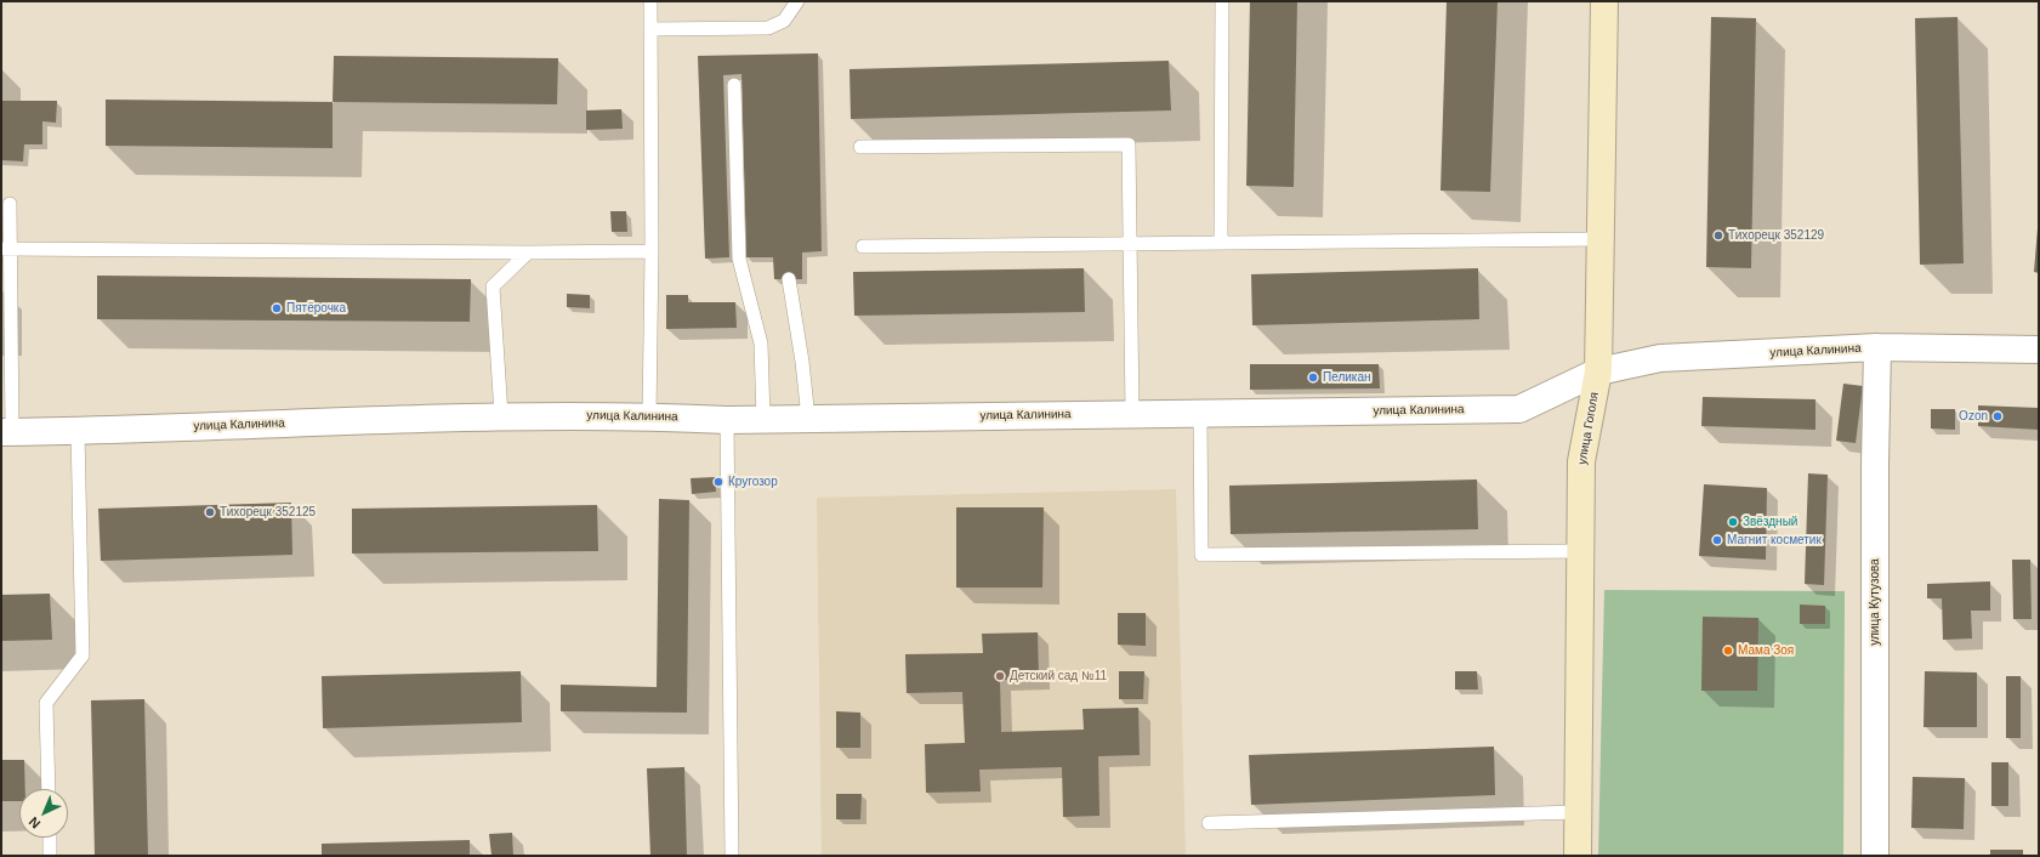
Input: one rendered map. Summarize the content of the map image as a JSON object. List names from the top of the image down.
{
  "streets": {
    "main road": ["улица Гоголя"],
    "street": ["улица Калинина", "улица Кутузова"]
  },
  "crossings": [
    ["улица Калинина", "улица Гоголя"],
    ["улица Калинина", "улица Кутузова"]
  ],
  "places": [
    "Тихорецк 352129",
    "Пятёрочка",
    "Пеликан",
    "Ozon",
    "Кругозор",
    "Тихорецк 352125",
    "Звёздный",
    "Магнит косметик",
    "Мама Зоя",
    "Детский сад №11"
  ],
  "north": "bottom left"
}
